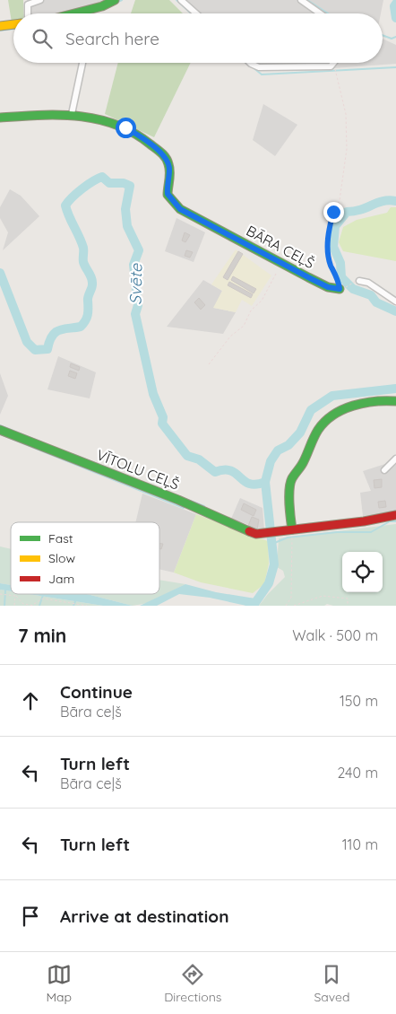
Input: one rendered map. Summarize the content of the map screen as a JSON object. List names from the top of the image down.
{
  "streets": {
    "street": ["BĀRA CEĻŠ", "VĪTOLU CEĻŠ"]
  },
  "water": ["Svēte"],
  "legend": ["Fast", "Slow", "Jam"],
  "page": {
    "search": "Search here",
    "heading": ["7 min", "Walk · 500 m"],
    "list": [
      ["Continue", "Bāra ceļš", "150 m"],
      ["Turn left", "Bāra ceļš", "240 m"],
      ["Turn left", "110 m"],
      "Arrive at destination"
    ],
    "nav": ["Map", "Directions", "Saved"]
  }
}
